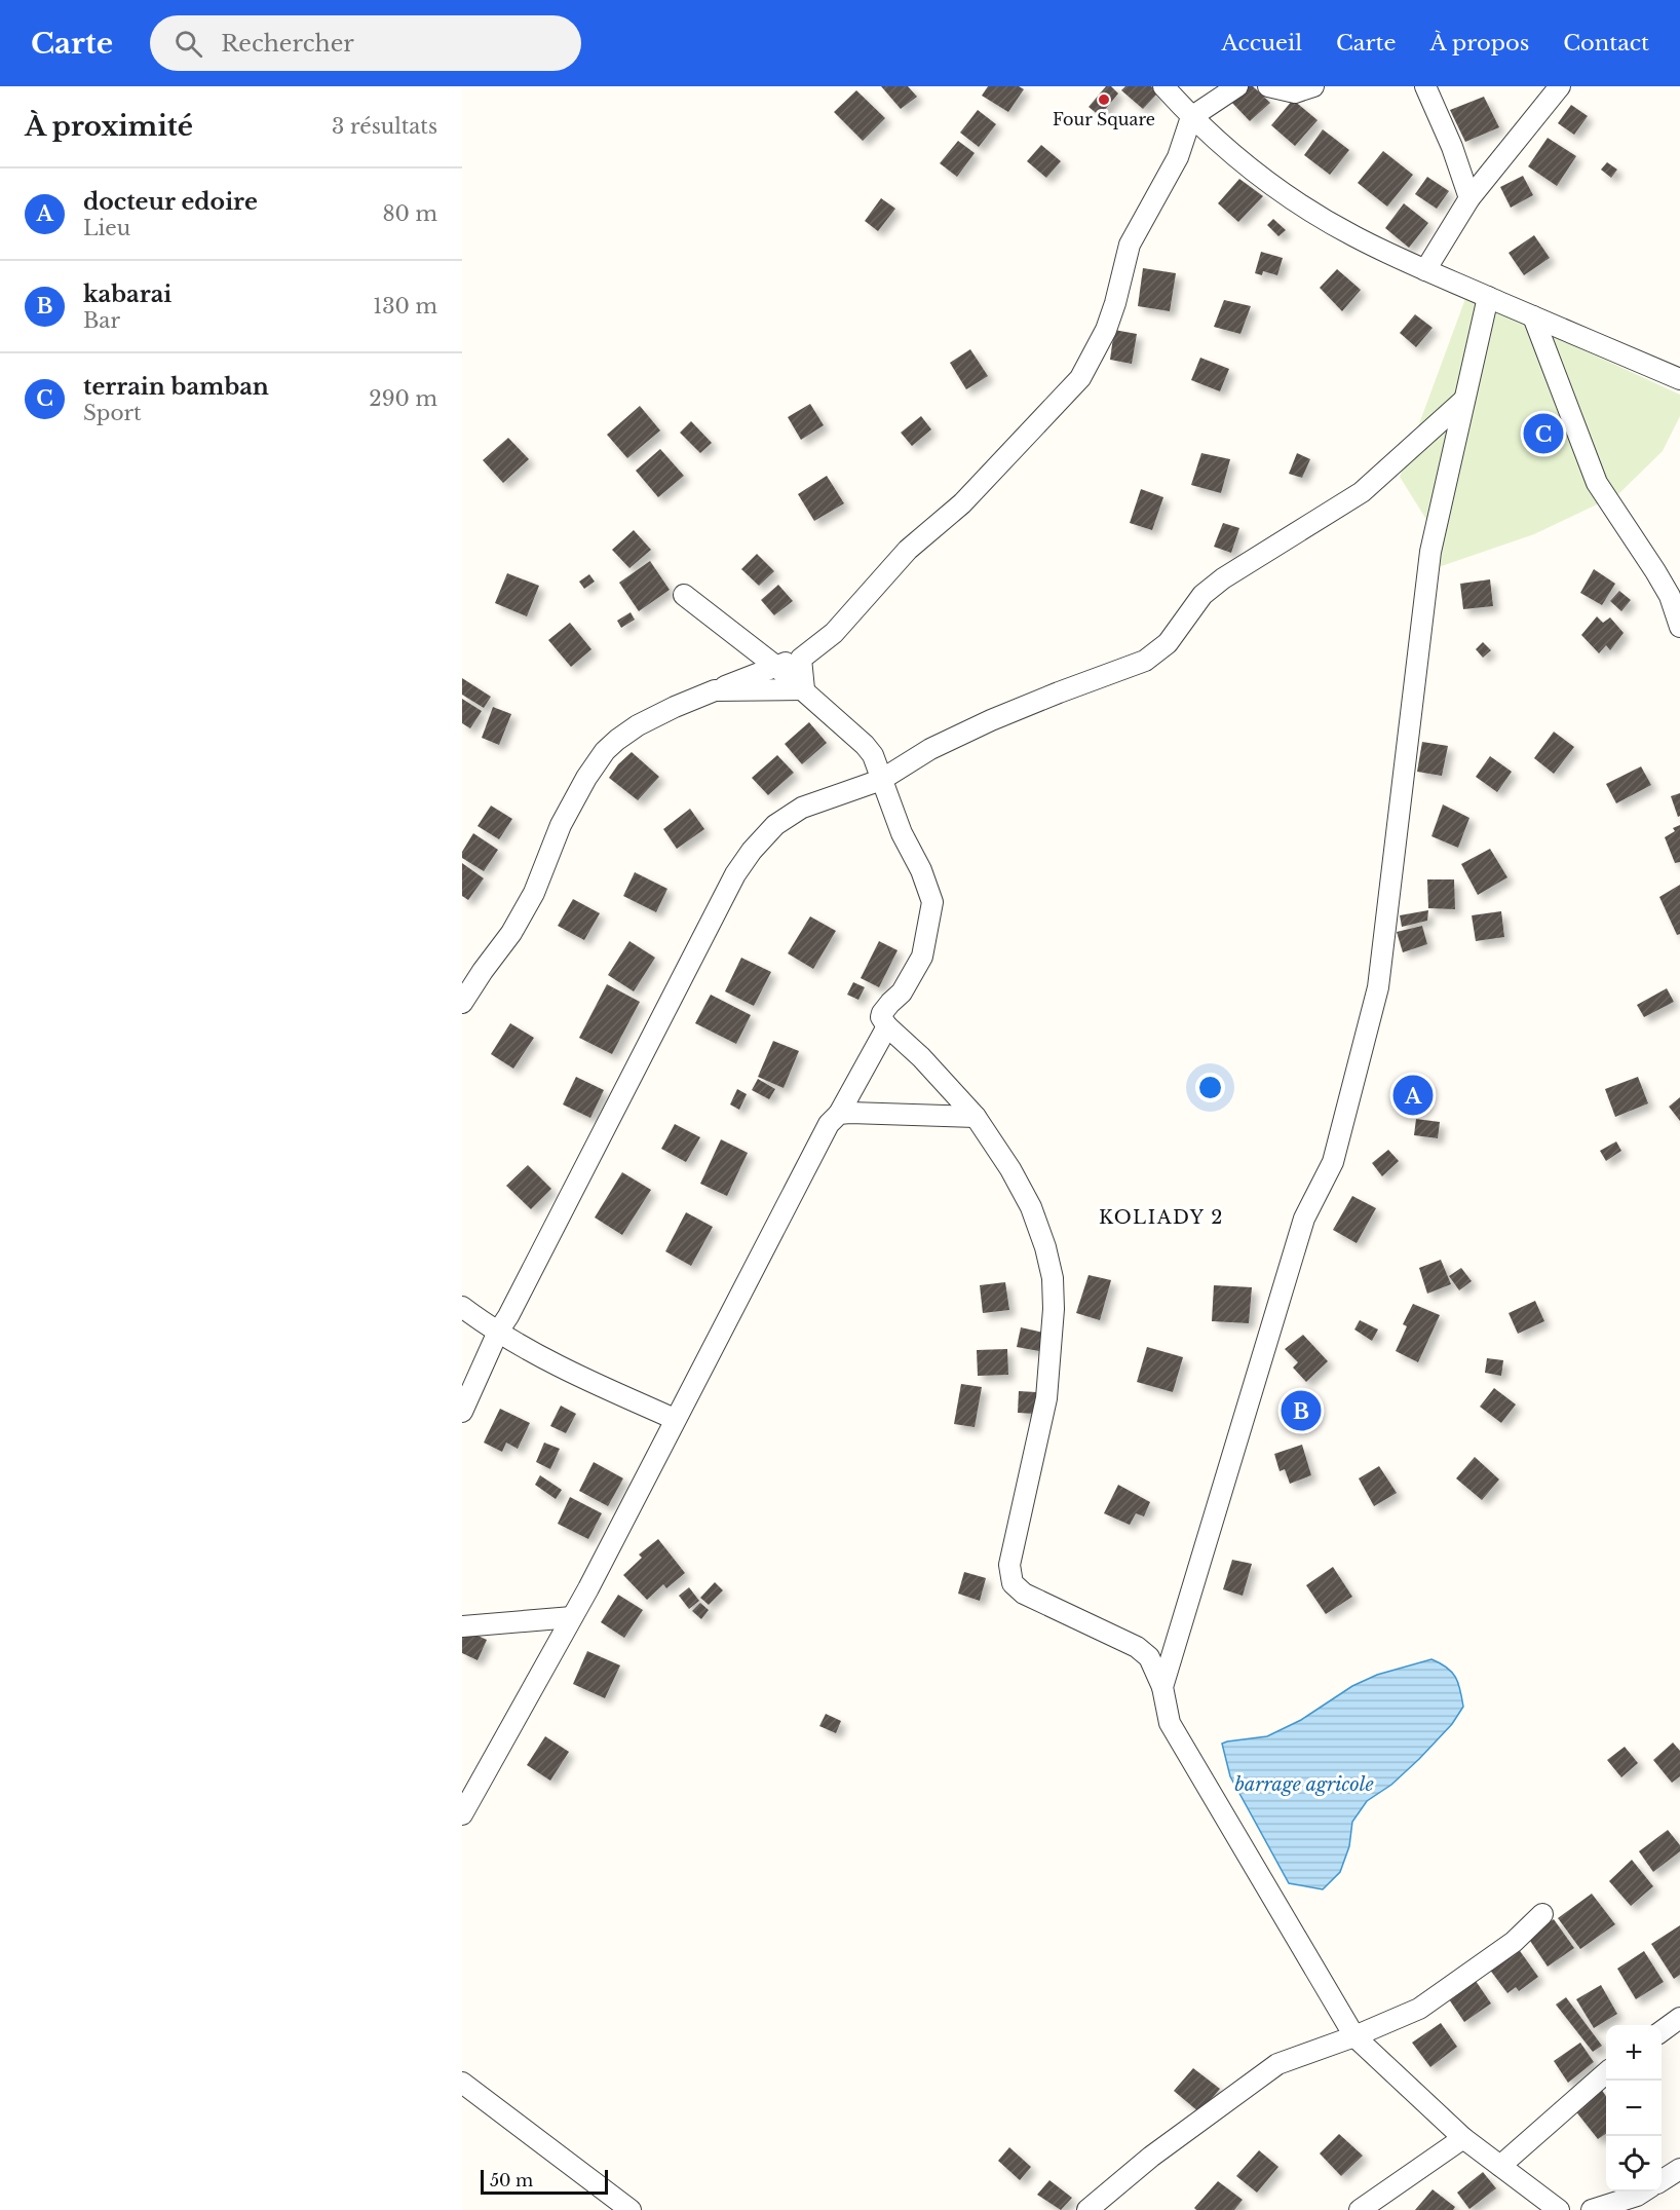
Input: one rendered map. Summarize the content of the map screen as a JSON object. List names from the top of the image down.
{
  "districts": ["KOLIADY 2"],
  "water": ["barrage agricole"],
  "places": ["Four Square"],
  "scale_bar": "50 m",
  "page": {
    "header": "Carte",
    "search": "Rechercher",
    "nav": [
      "Accueil",
      "Carte",
      "À propos",
      "Contact"
    ],
    "heading": ["À proximité", "3 résultats"],
    "list": [
      {
        "mark": "A",
        "name": "docteur edoire",
        "note": "Lieu",
        "value": "80 m"
      },
      {
        "mark": "B",
        "name": "kabarai",
        "note": "Bar",
        "value": "130 m"
      },
      {
        "mark": "C",
        "name": "terrain bamban",
        "note": "Sport",
        "value": "290 m"
      }
    ],
    "pins": ["C", "A", "B"],
    "map_buttons": ["+", "−"],
    "scale": "50 m"
  }
}
